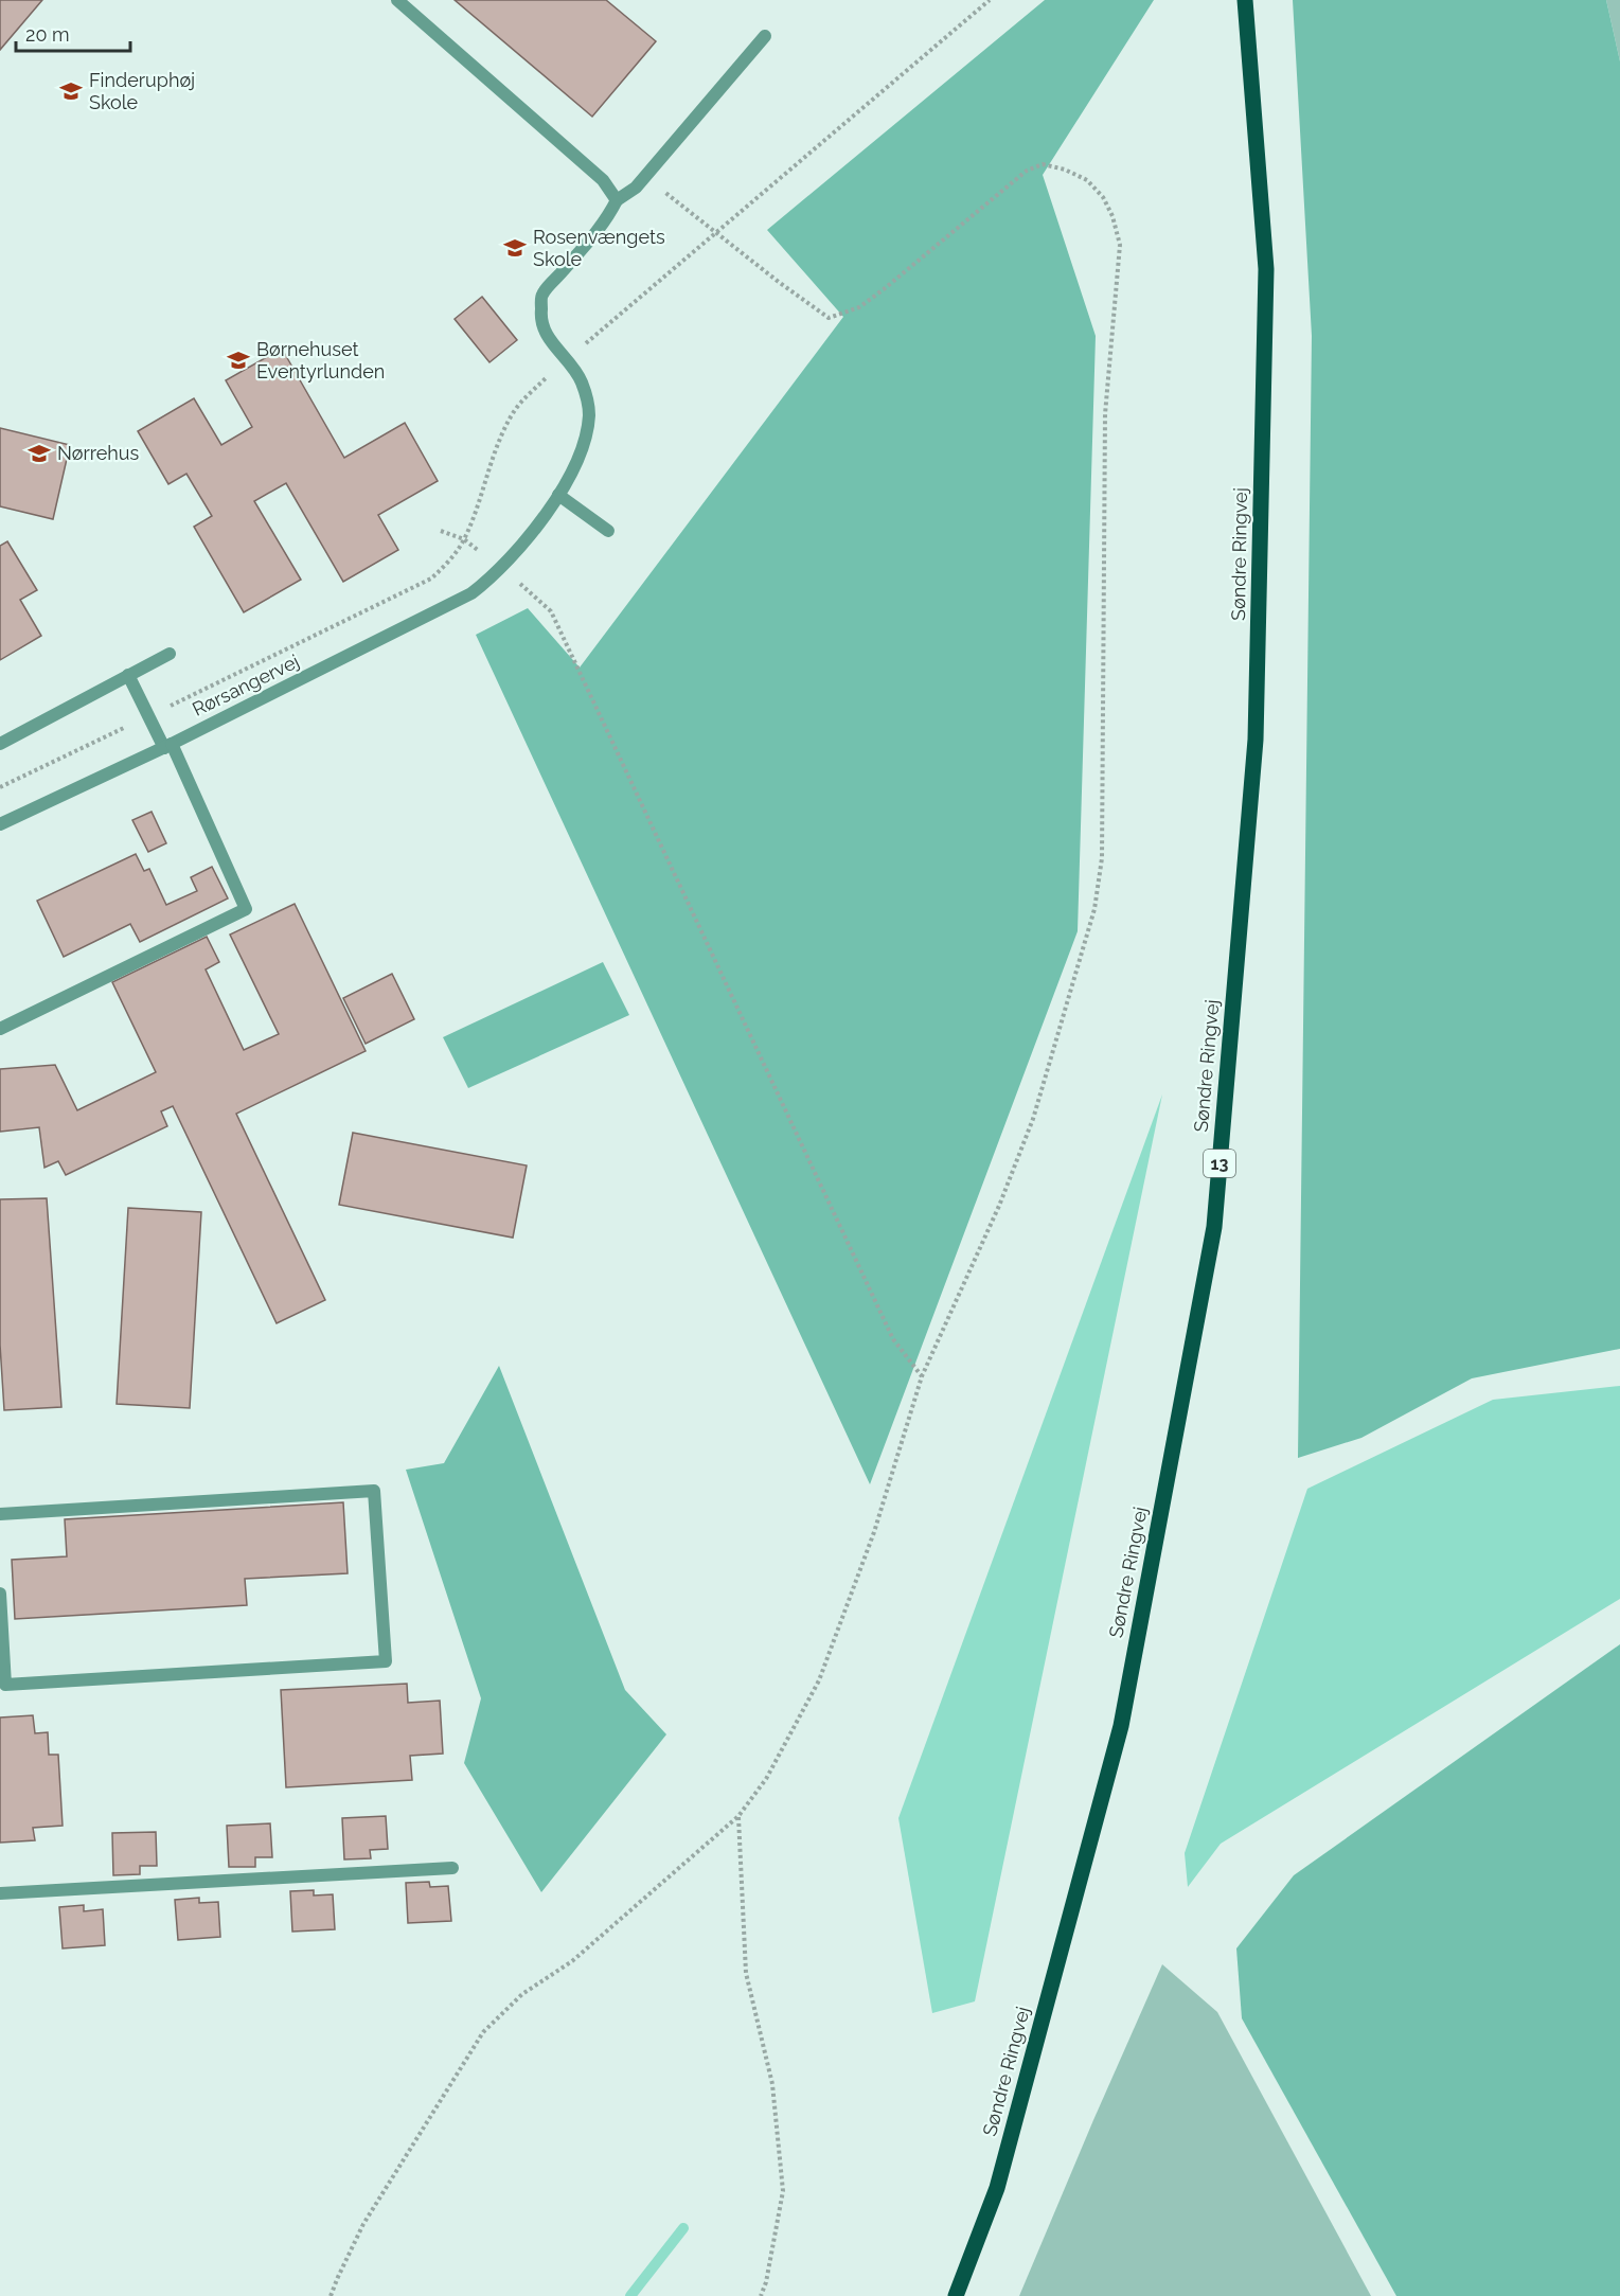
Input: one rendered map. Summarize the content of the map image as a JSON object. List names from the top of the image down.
{
  "streets": {
    "main road": ["Søndre Ringvej", "13"],
    "lane": ["Rørsangervej"]
  },
  "places": {
    "school or university": [
      "Finderuphøj Skole",
      "Rosenvængets Skole",
      "Børnehuset Eventyrlunden",
      "Nørrehus"
    ]
  },
  "scale_bar": "20 m"
}
